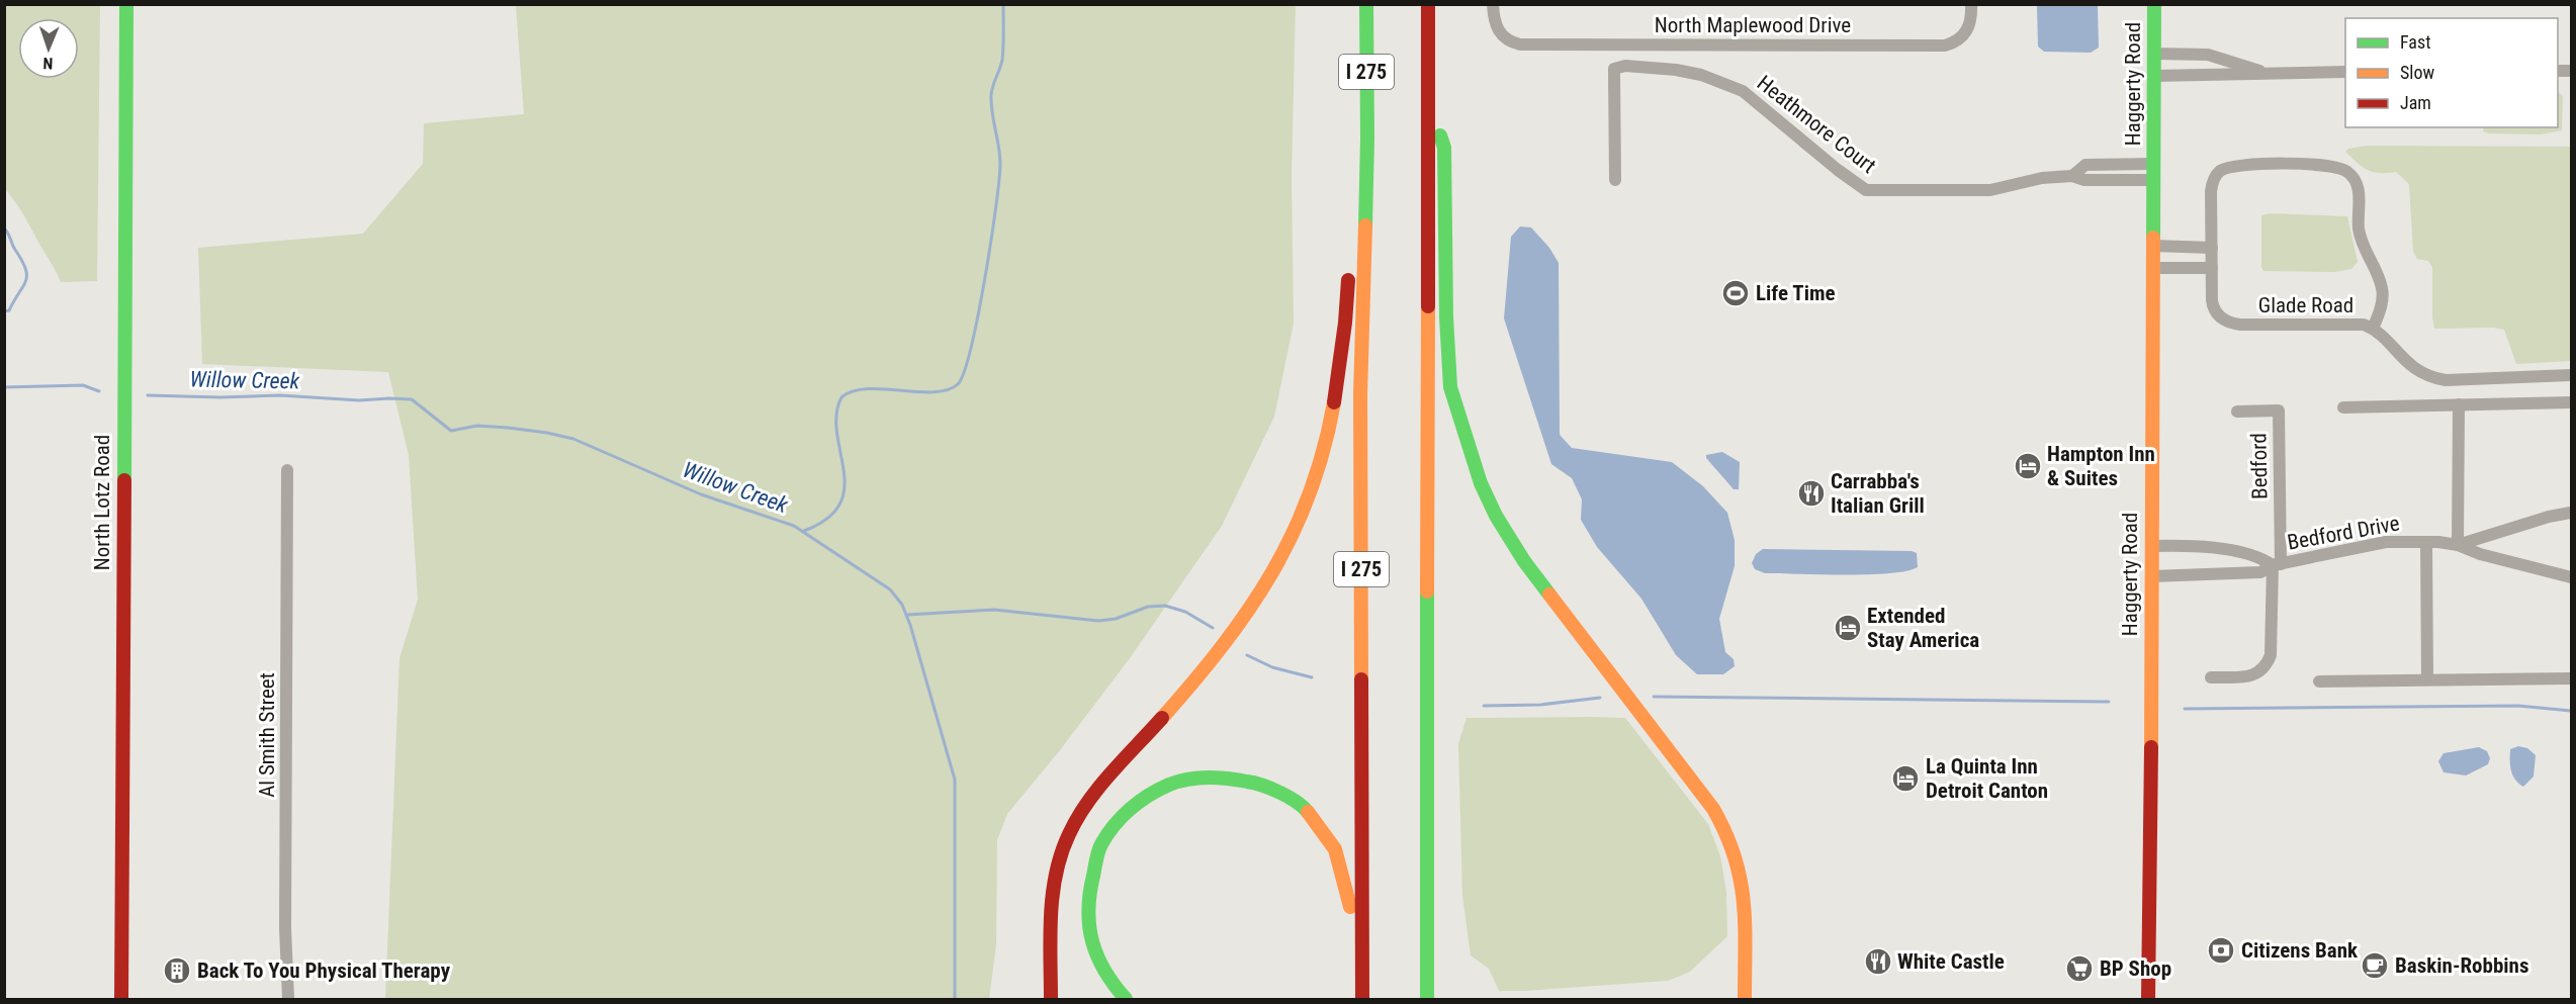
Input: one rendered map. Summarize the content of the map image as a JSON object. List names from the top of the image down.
{
  "streets": {
    "main road": ["I 275", "Haggerty Road", "North Lotz Road"],
    "street": [
      "North Maplewood Drive",
      "Heathmore Court",
      "Glade Road",
      "Bedford",
      "Bedford Drive",
      "Al Smith Street"
    ]
  },
  "crossings": [
    ["Haggerty Road", "Heathmore Court"],
    ["Haggerty Road", "Bedford Drive"],
    ["Bedford", "Bedford Drive"]
  ],
  "water": ["Willow Creek"],
  "places": {
    "sports": ["Life Time"],
    "hotel": ["Hampton Inn & Suites", "Extended Stay America", "La Quinta Inn Detroit Canton"],
    "restaurant": ["Carrabba's Italian Grill", "White Castle"],
    "bank": ["Citizens Bank"],
    "cafe": ["Baskin-Robbins"],
    "supermarket": ["BP Shop"],
    "building": ["Back To You Physical Therapy"]
  },
  "legend": ["Fast", "Slow", "Jam"],
  "north": "bottom"
}
